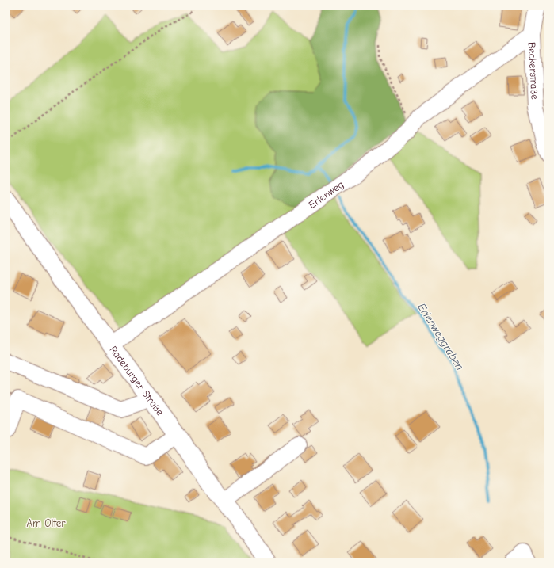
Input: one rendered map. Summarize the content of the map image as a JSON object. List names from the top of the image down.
{
  "streets": {
    "main road": ["Radeburger Straße"],
    "street": ["Beckerstraße", "Erlenweg"]
  },
  "crossings": [
    ["Beckerstraße", "Erlenweg"],
    ["Erlenweg", "Radeburger Straße"]
  ],
  "water": ["Erlenweggraben"],
  "parks": ["Am Olter"]
}
